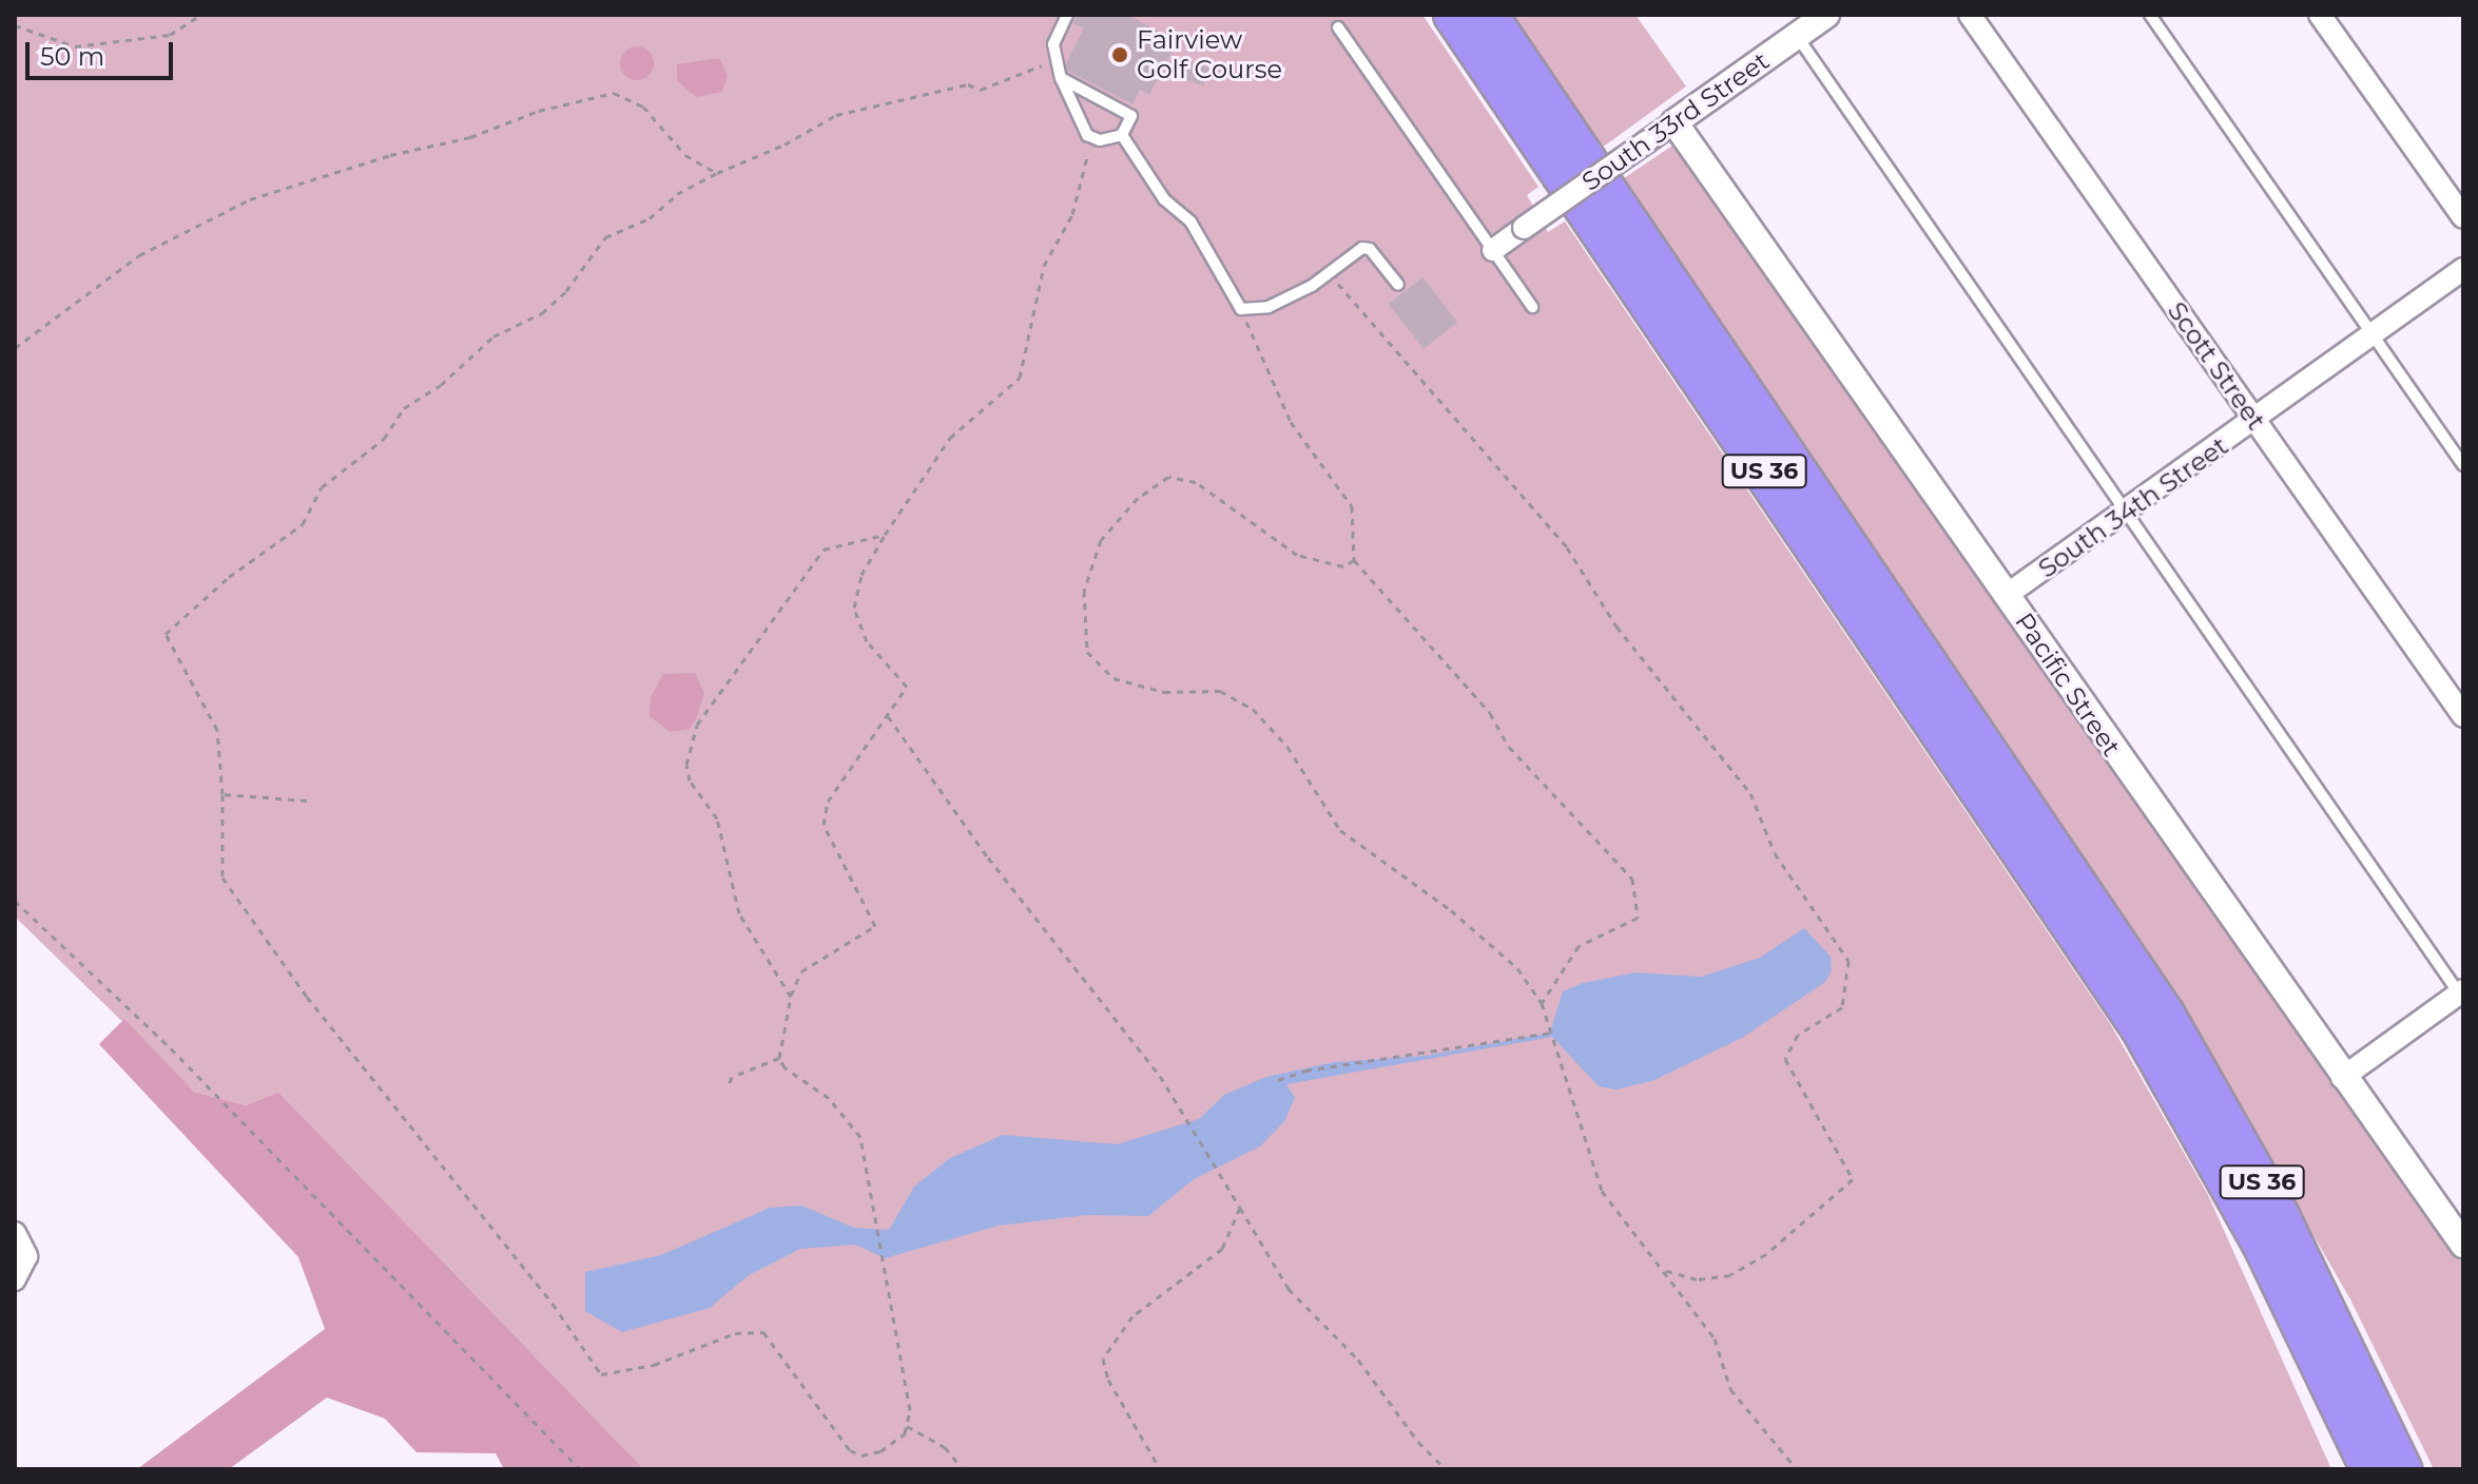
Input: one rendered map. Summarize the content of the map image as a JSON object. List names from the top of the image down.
{
  "streets": {
    "highway": ["US 36"],
    "street": [
      "South 33rd Street",
      "Scott Street",
      "South 34th Street",
      "Pacific Street"
    ]
  },
  "crossings": [
    ["South 33rd Street", "Pacific Street"],
    ["Scott Street", "South 34th Street"],
    ["South 34th Street", "Pacific Street"]
  ],
  "places": ["Fairview Golf Course"],
  "scale_bar": "50 m"
}
